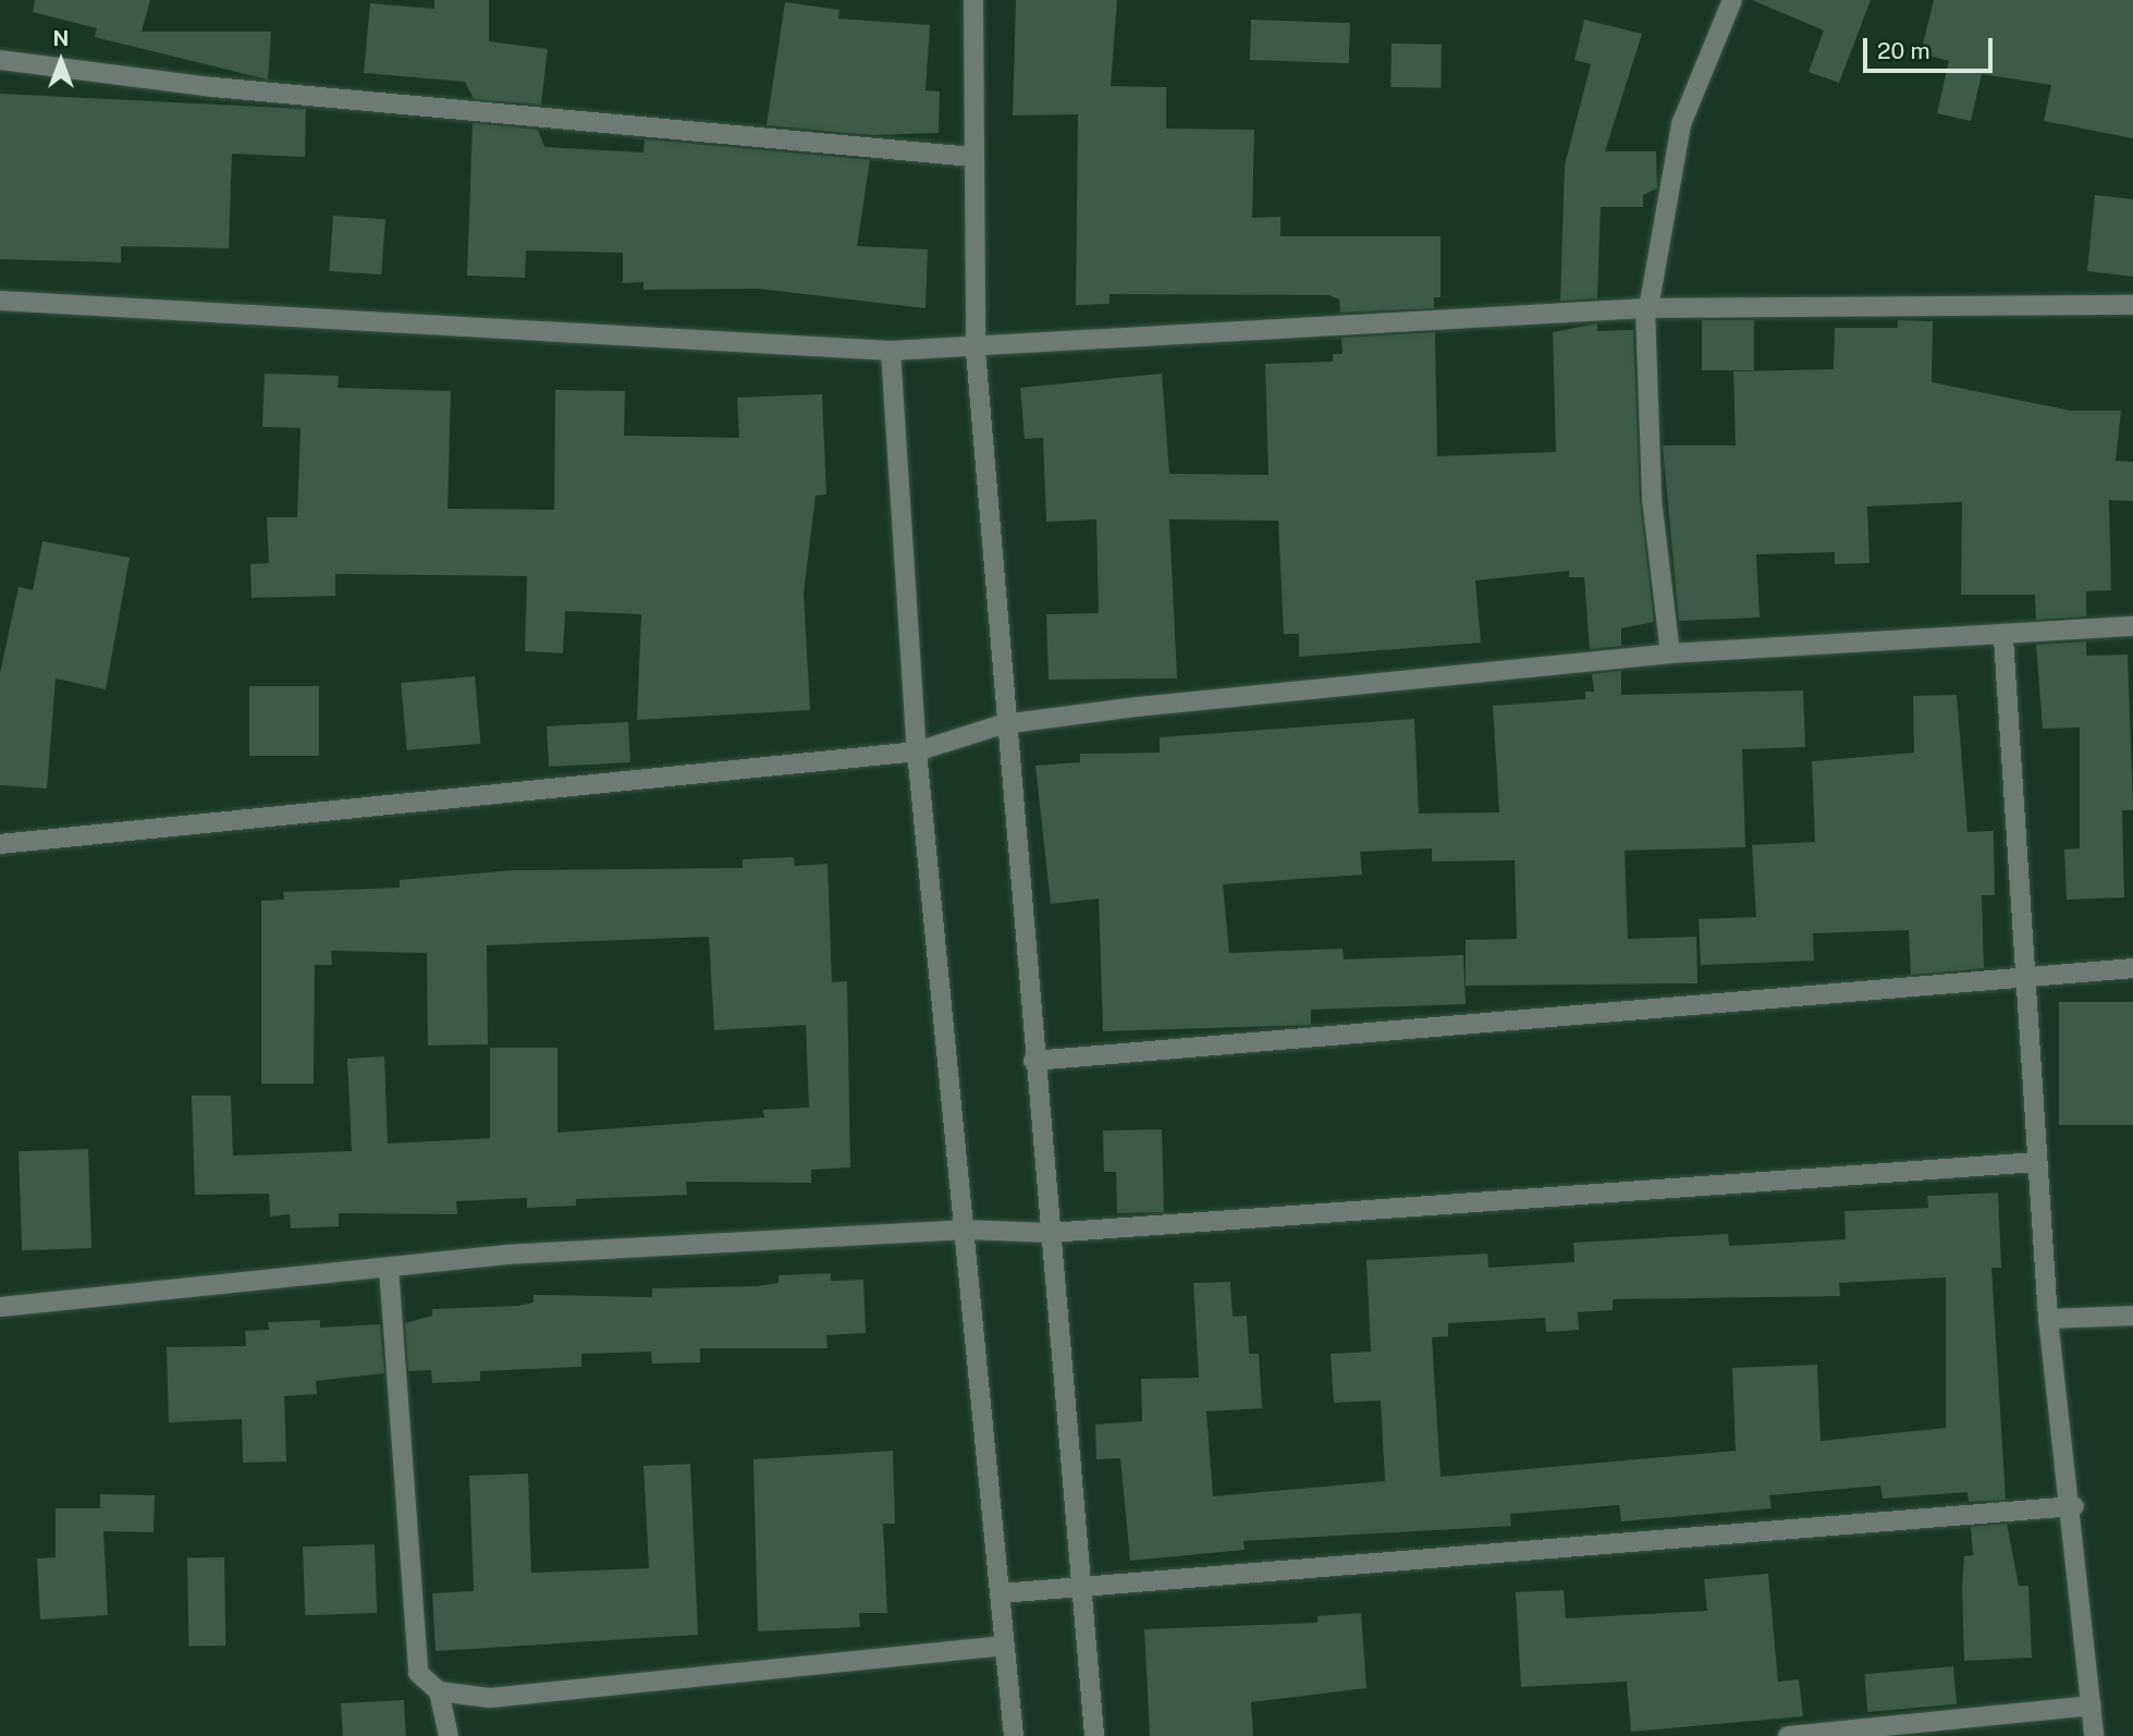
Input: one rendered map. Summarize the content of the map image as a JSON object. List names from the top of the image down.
{
  "scale_bar": "20 m",
  "north": "top"
}
